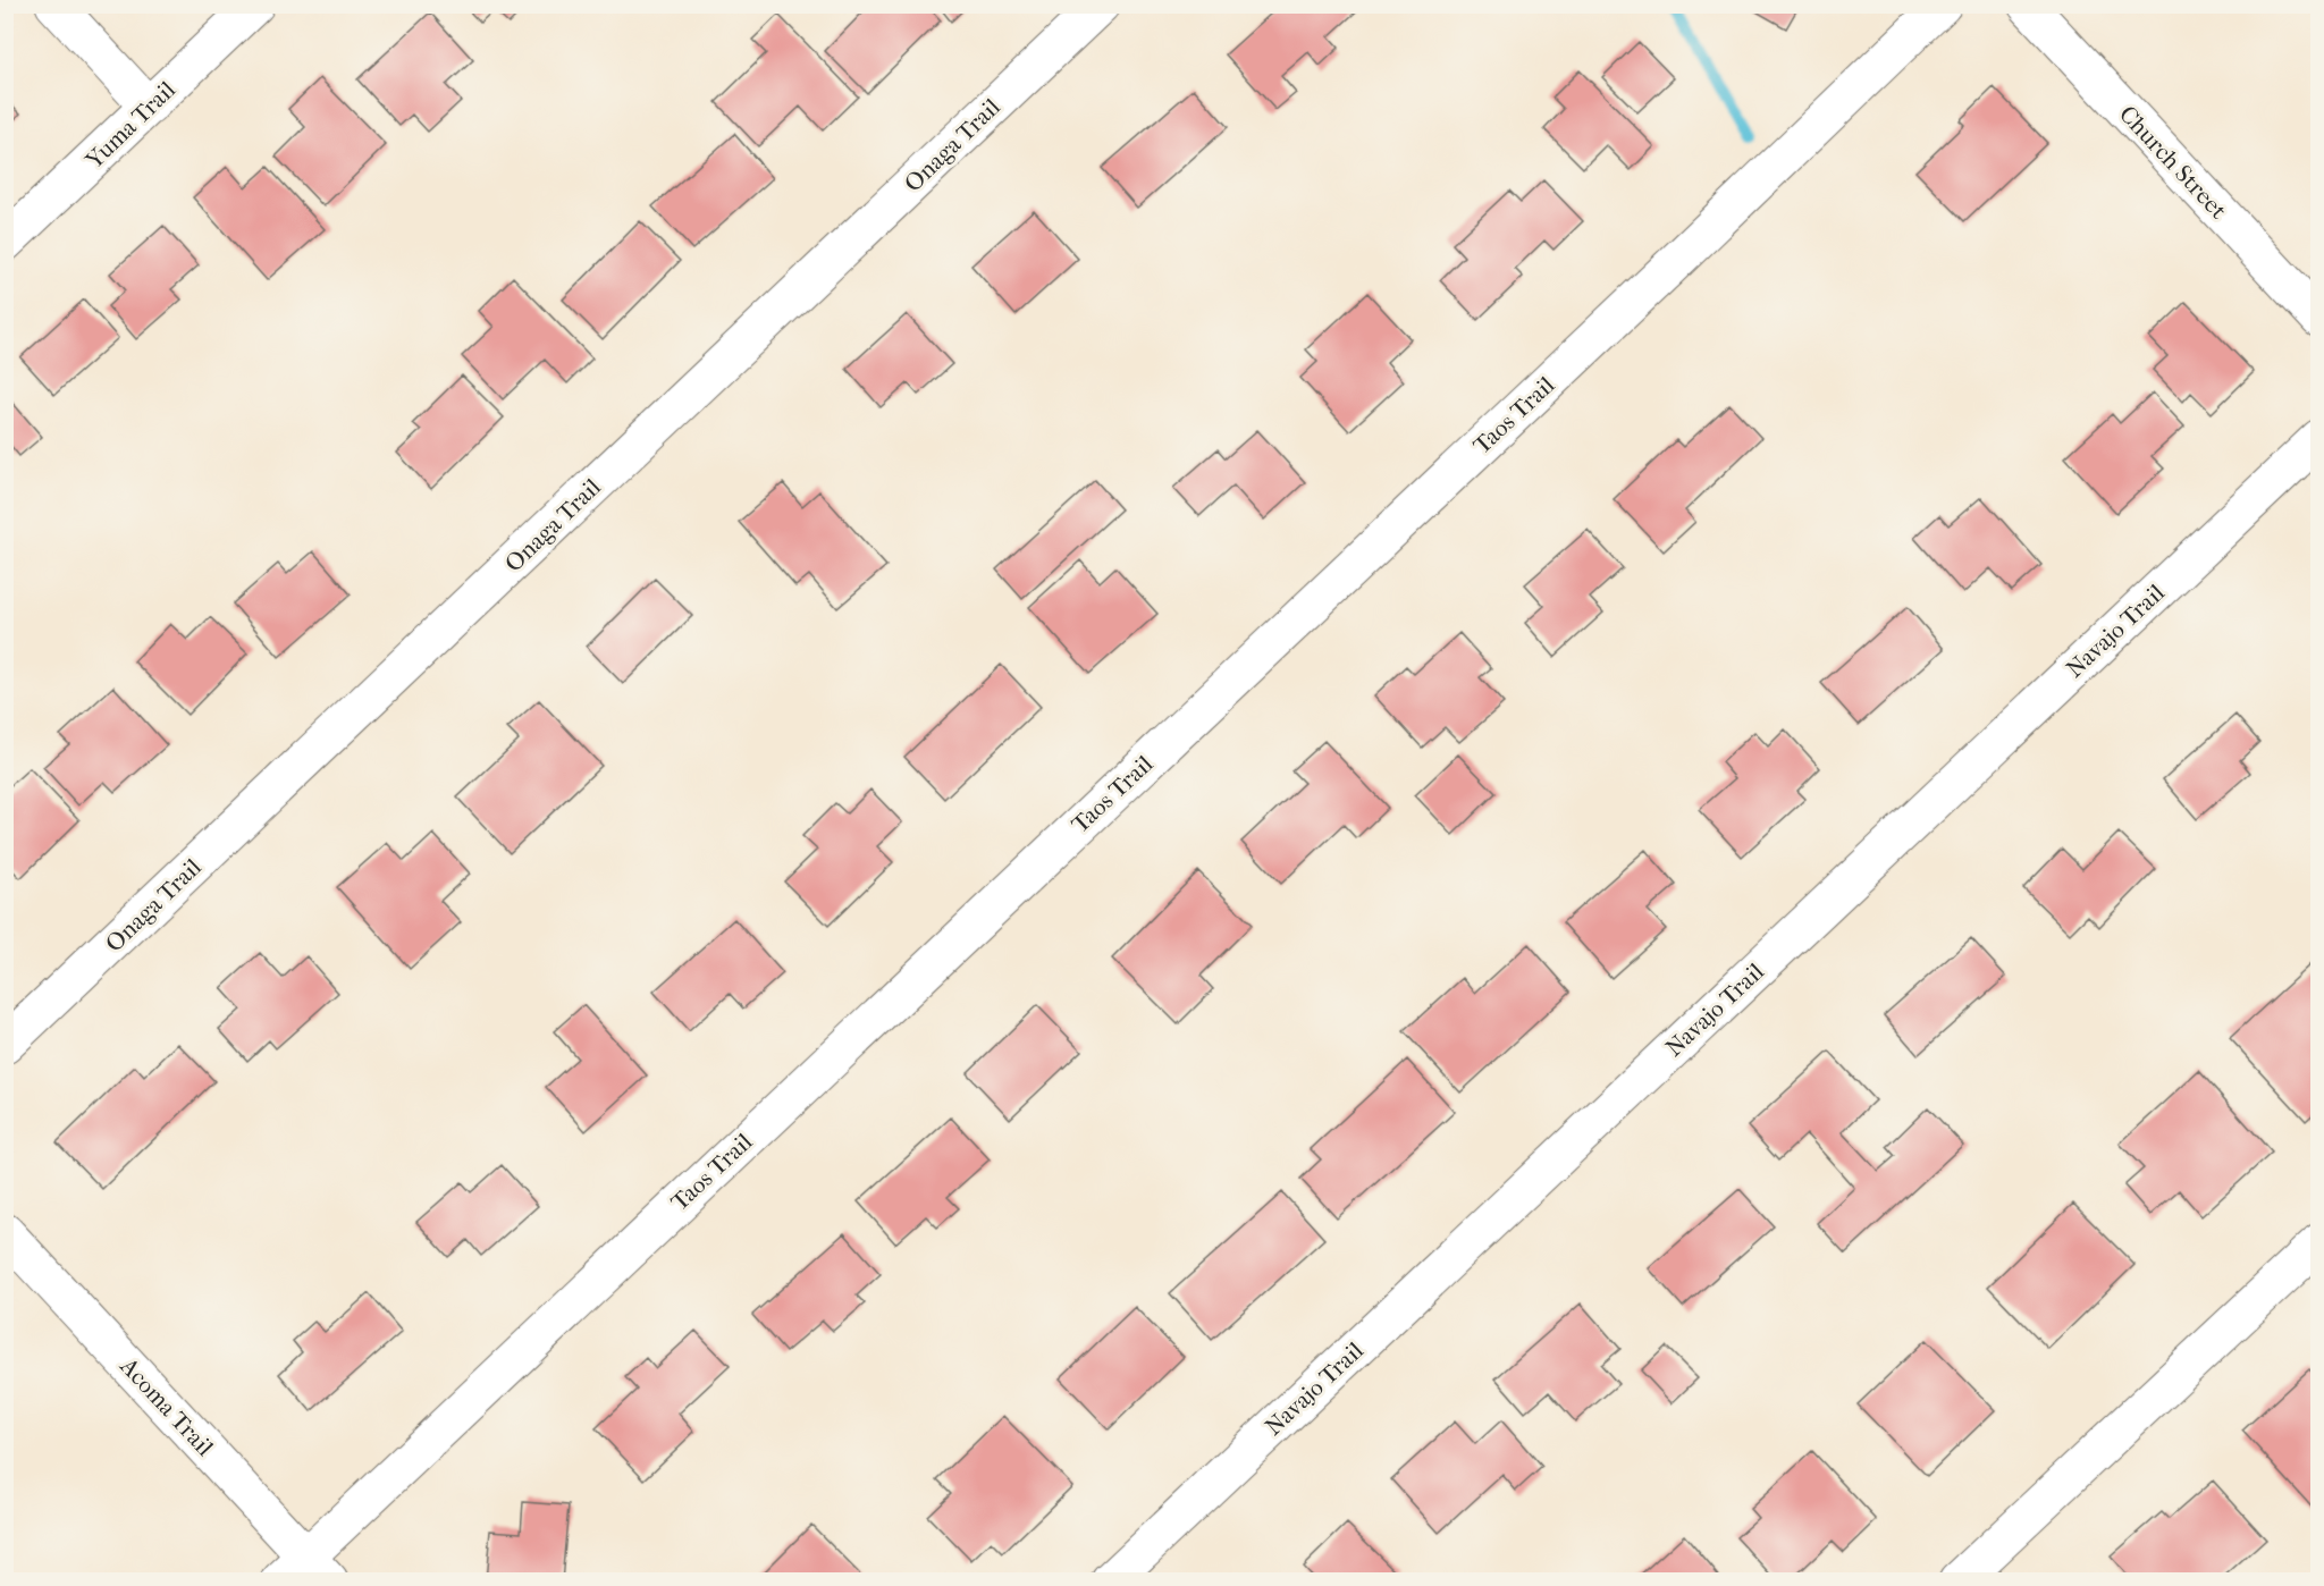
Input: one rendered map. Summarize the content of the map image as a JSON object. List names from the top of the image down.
{
  "streets": {
    "street": [
      "Yuma Trail",
      "Onaga Trail",
      "Church Street",
      "Taos Trail",
      "Navajo Trail",
      "Acoma Trail"
    ]
  },
  "crossings": [
    ["Taos Trail", "Acoma Trail"]
  ]
}
